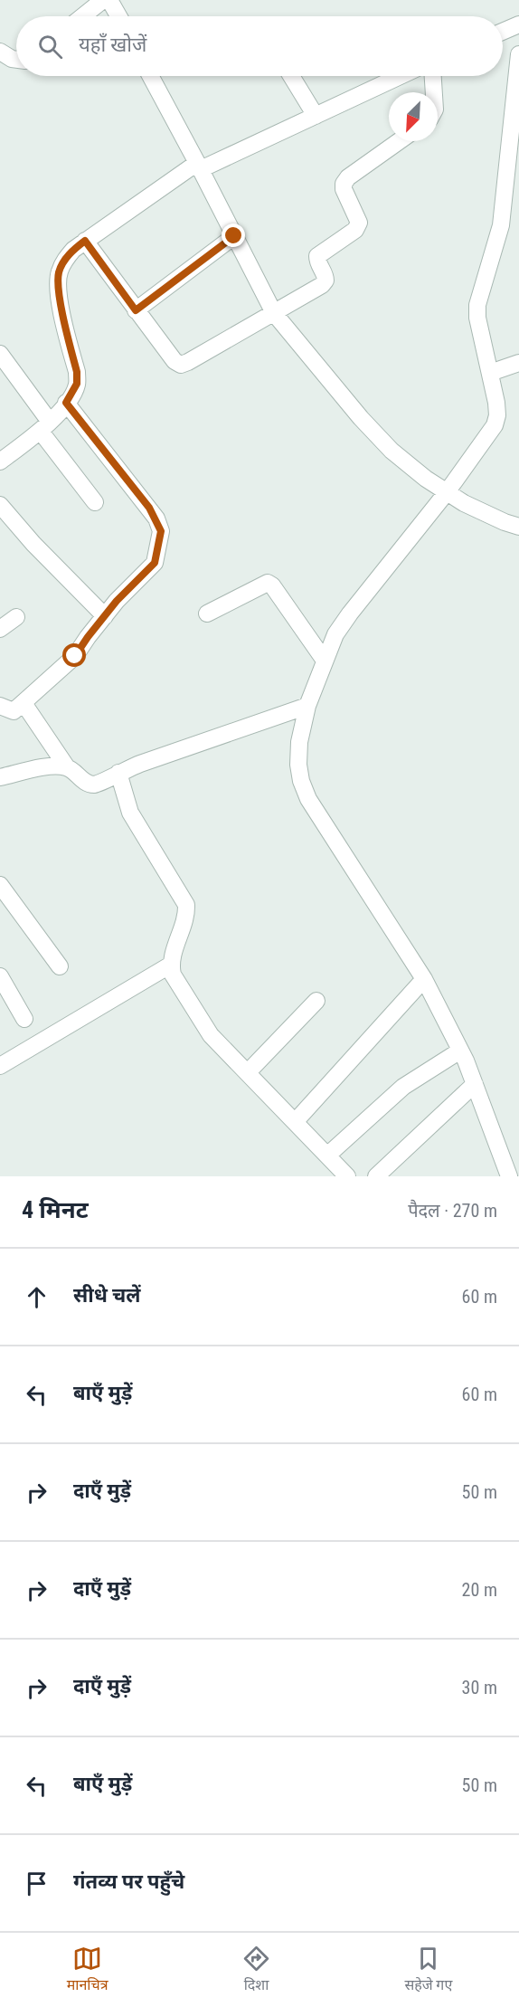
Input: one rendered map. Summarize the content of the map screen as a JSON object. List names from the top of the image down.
{
  "north": "bottom left",
  "page": {
    "search": "यहाँ खोजें",
    "heading": ["4 मिनट", "पैदल · 270 m"],
    "list": [
      ["सीधे चलें", "60 m"],
      ["बाएँ मुड़ें", "60 m"],
      ["दाएँ मुड़ें", "50 m"],
      ["दाएँ मुड़ें", "20 m"],
      ["दाएँ मुड़ें", "30 m"],
      ["बाएँ मुड़ें", "50 m"],
      "गंतव्य पर पहुँचे"
    ],
    "nav": ["मानचित्र", "दिशा", "सहेजे गए"]
  }
}
